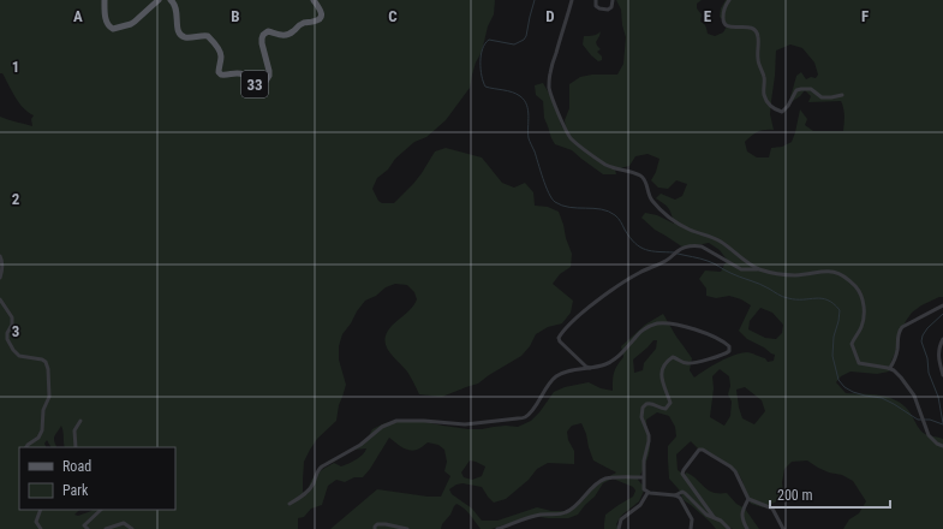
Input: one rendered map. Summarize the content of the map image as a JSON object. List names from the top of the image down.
{
  "streets": {
    "main road": ["33"]
  },
  "legend": ["Road", "Park"],
  "scale_bar": "200 m",
  "grid": {
    "columns": [
      "A",
      "B",
      "C",
      "D",
      "E",
      "F"
    ],
    "rows": ["1", "2", "3"]
  }
}
